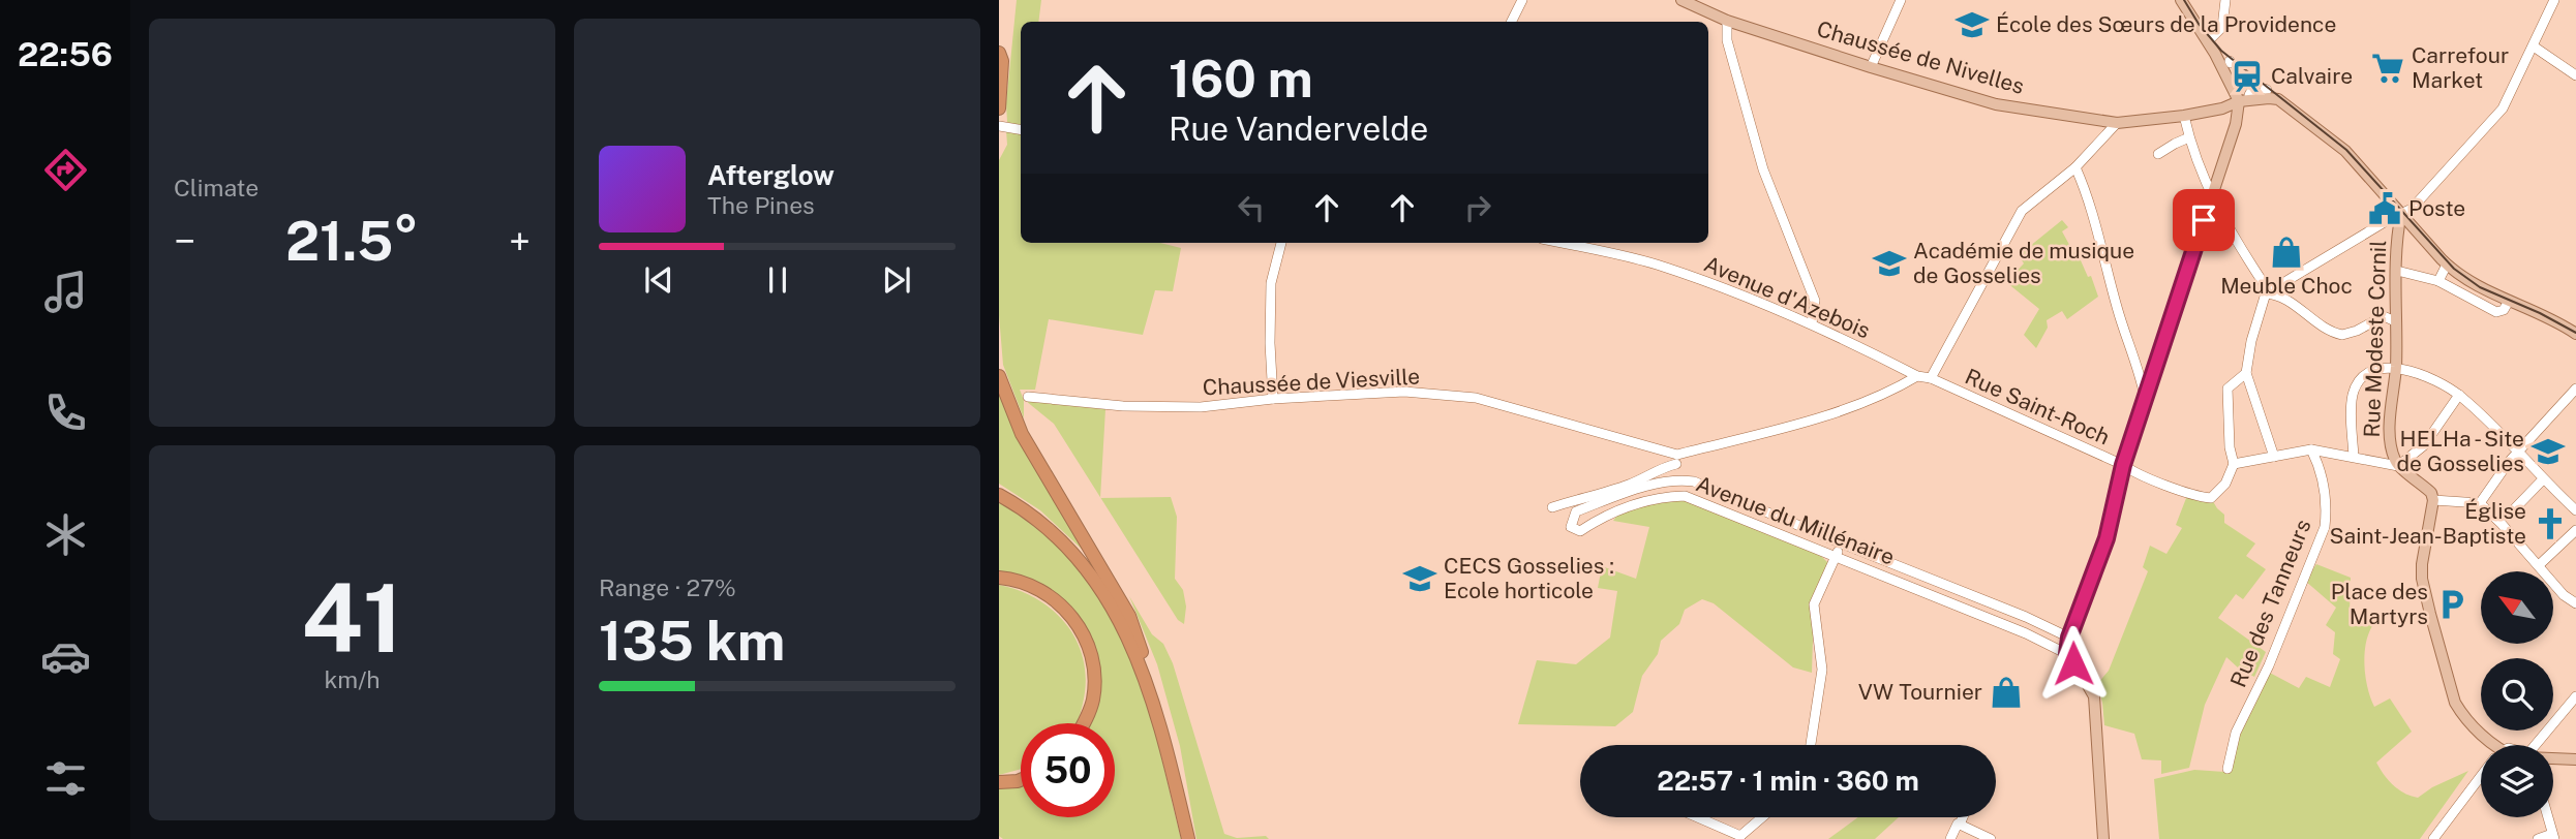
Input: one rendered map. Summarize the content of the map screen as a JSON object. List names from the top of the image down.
{
  "streets": {
    "main road": ["Chaussée de Nivelles", "Rue Modeste Cornil"],
    "street": [
      "Avenue d'Azebois",
      "Chaussée de Viesville",
      "Rue Saint-Roch",
      "Avenue du Millénaire",
      "Rue des Tanneurs"
    ]
  },
  "crossings": [
    ["Chaussée de Nivelles", "Rue Modeste Cornil"],
    ["Avenue d'Azebois", "Rue Saint-Roch"]
  ],
  "places": {
    "school or university": [
      "École des Sœurs de la Providence",
      "Académie de musique de Gosselies",
      "HELHa - Site de Gosselies",
      "CECS Gosselies : Ecole horticole"
    ],
    "supermarket": ["Carrefour Market"],
    "station": ["Calvaire"],
    "public building": ["Poste"],
    "shop": ["Meuble Choc", "VW Tournier"],
    "church": ["Église Saint-Jean-Baptiste"],
    "parking": ["Place des Martyrs"]
  },
  "north": "top left",
  "page": {
    "tabs": "22:56",
    "tile": [
      "Climate",
      ["41", "km/h"],
      ["Range · 27%", "135 km"]
    ],
    "turn": ["160 m", "Rue Vandervelde"],
    "song": ["Afterglow", "The Pines"],
    "heat": ["−", "21.5°", "+"],
    "limit": "50",
    "trip": "22:57 · 1 min · 360 m"
  }
}
